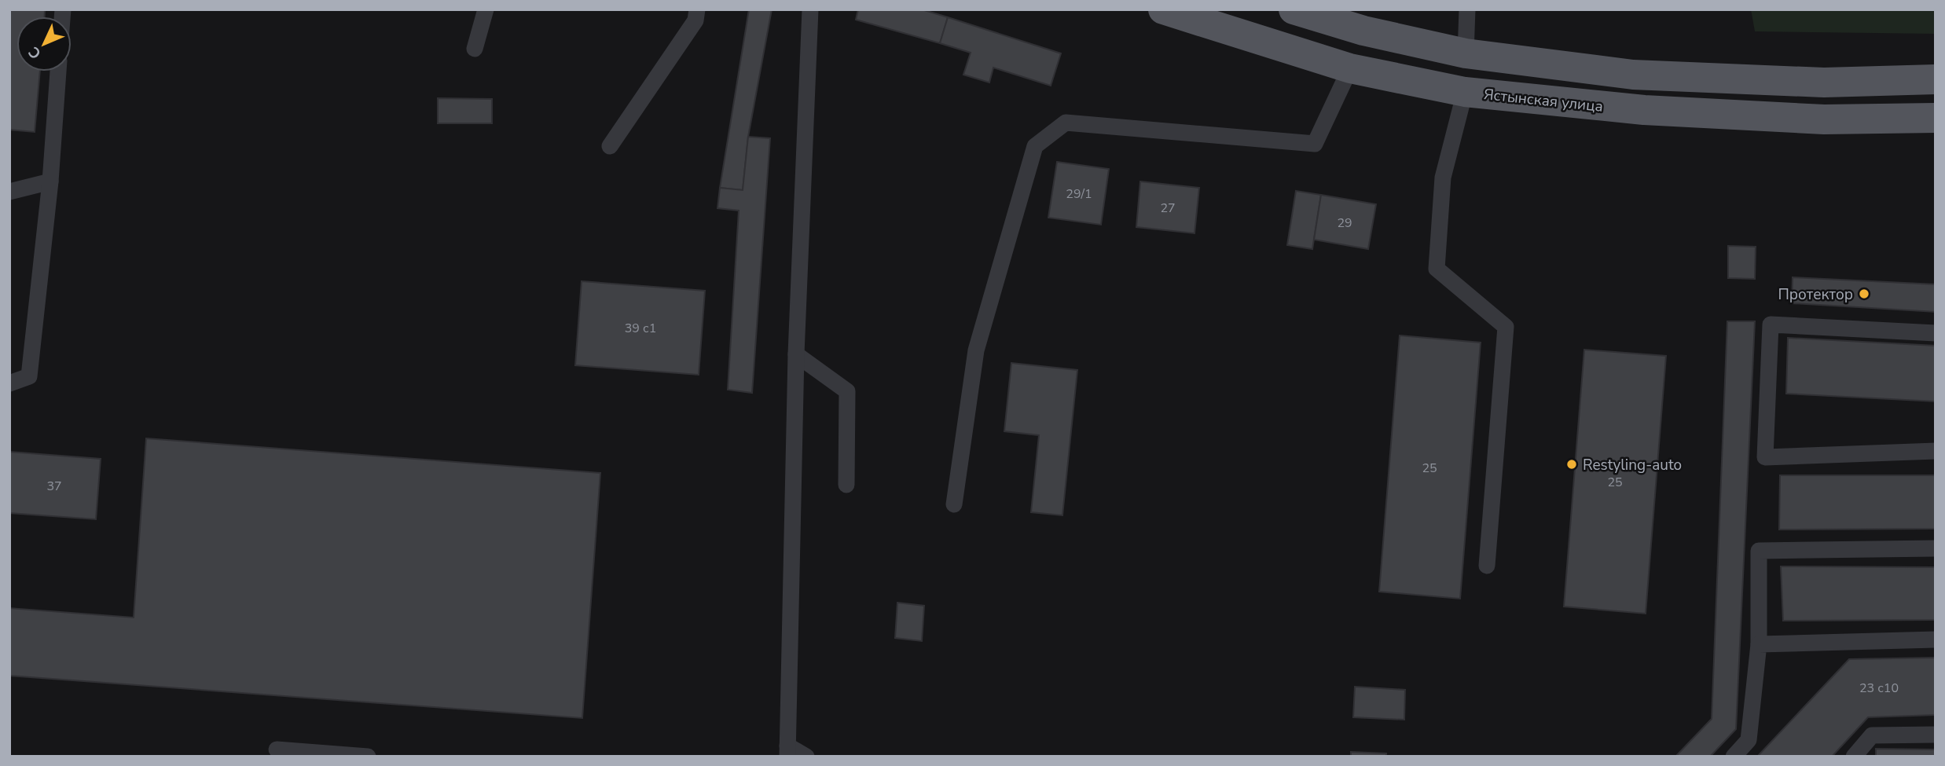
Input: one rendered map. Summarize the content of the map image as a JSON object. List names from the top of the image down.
{
  "streets": {
    "main road": ["Ястынская улица"]
  },
  "places": ["Протектор", "Restyling-auto"],
  "house_numbers": [
    "29/1",
    "27",
    "29",
    "39 с1",
    "25",
    "25",
    "37",
    "23 с10"
  ],
  "north": "bottom left"
}
